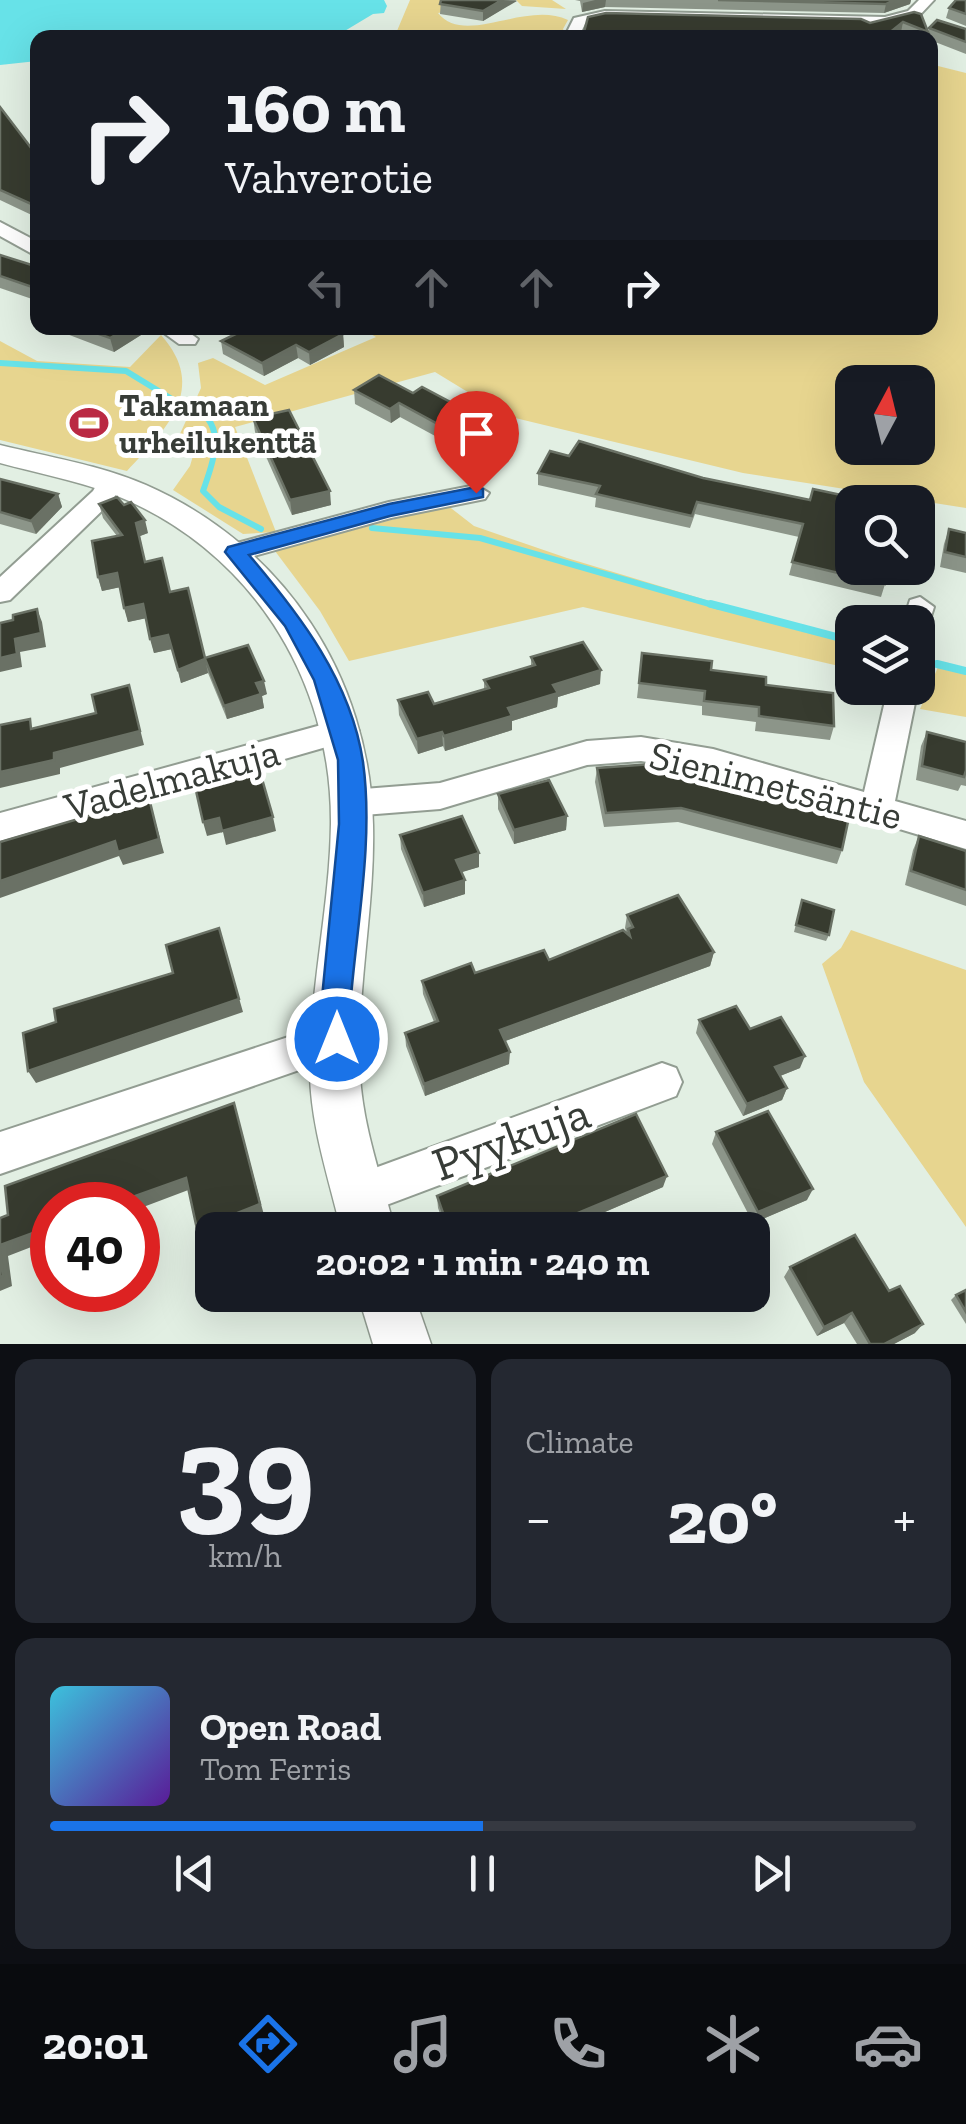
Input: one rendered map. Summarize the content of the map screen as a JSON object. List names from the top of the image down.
{
  "streets": {
    "street": ["Vadelmakuja", "Sienimetsäntie", "Pyykuja"]
  },
  "places": {
    "sports": ["Takamaan urheilukenttä"]
  },
  "north": "top",
  "page": {
    "turn": ["160 m", "Vahverotie"],
    "limit": "40",
    "trip": "20:02 · 1 min · 240 m",
    "tile": [
      ["39", "km/h"],
      "Climate"
    ],
    "heat": ["−", "20°", "+"],
    "song": ["Open Road", "Tom Ferris"],
    "tabs": "20:01"
  }
}
